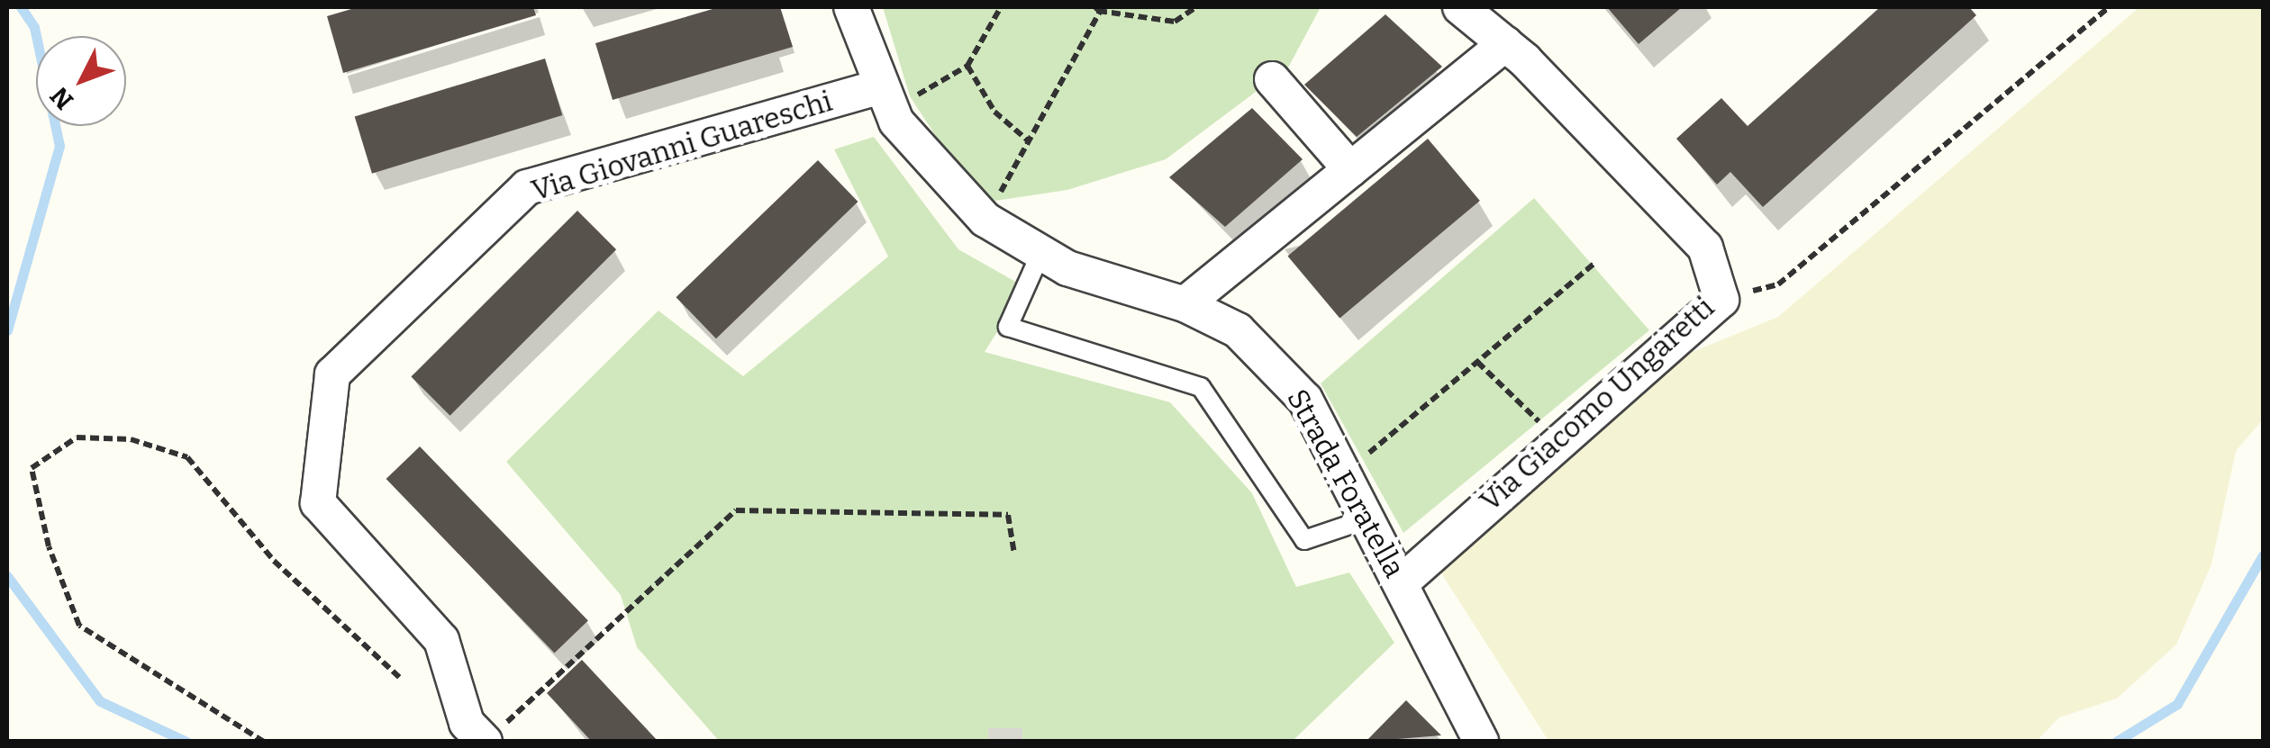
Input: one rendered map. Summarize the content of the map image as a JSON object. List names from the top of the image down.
{
  "streets": {
    "street": ["Via Giovanni Guareschi", "Via Giacomo Ungaretti", "Strada Foratella"]
  },
  "crossings": [
    ["Via Giovanni Guareschi", "Strada Foratella"],
    ["Via Giacomo Ungaretti", "Strada Foratella"]
  ],
  "north": "bottom left"
}
